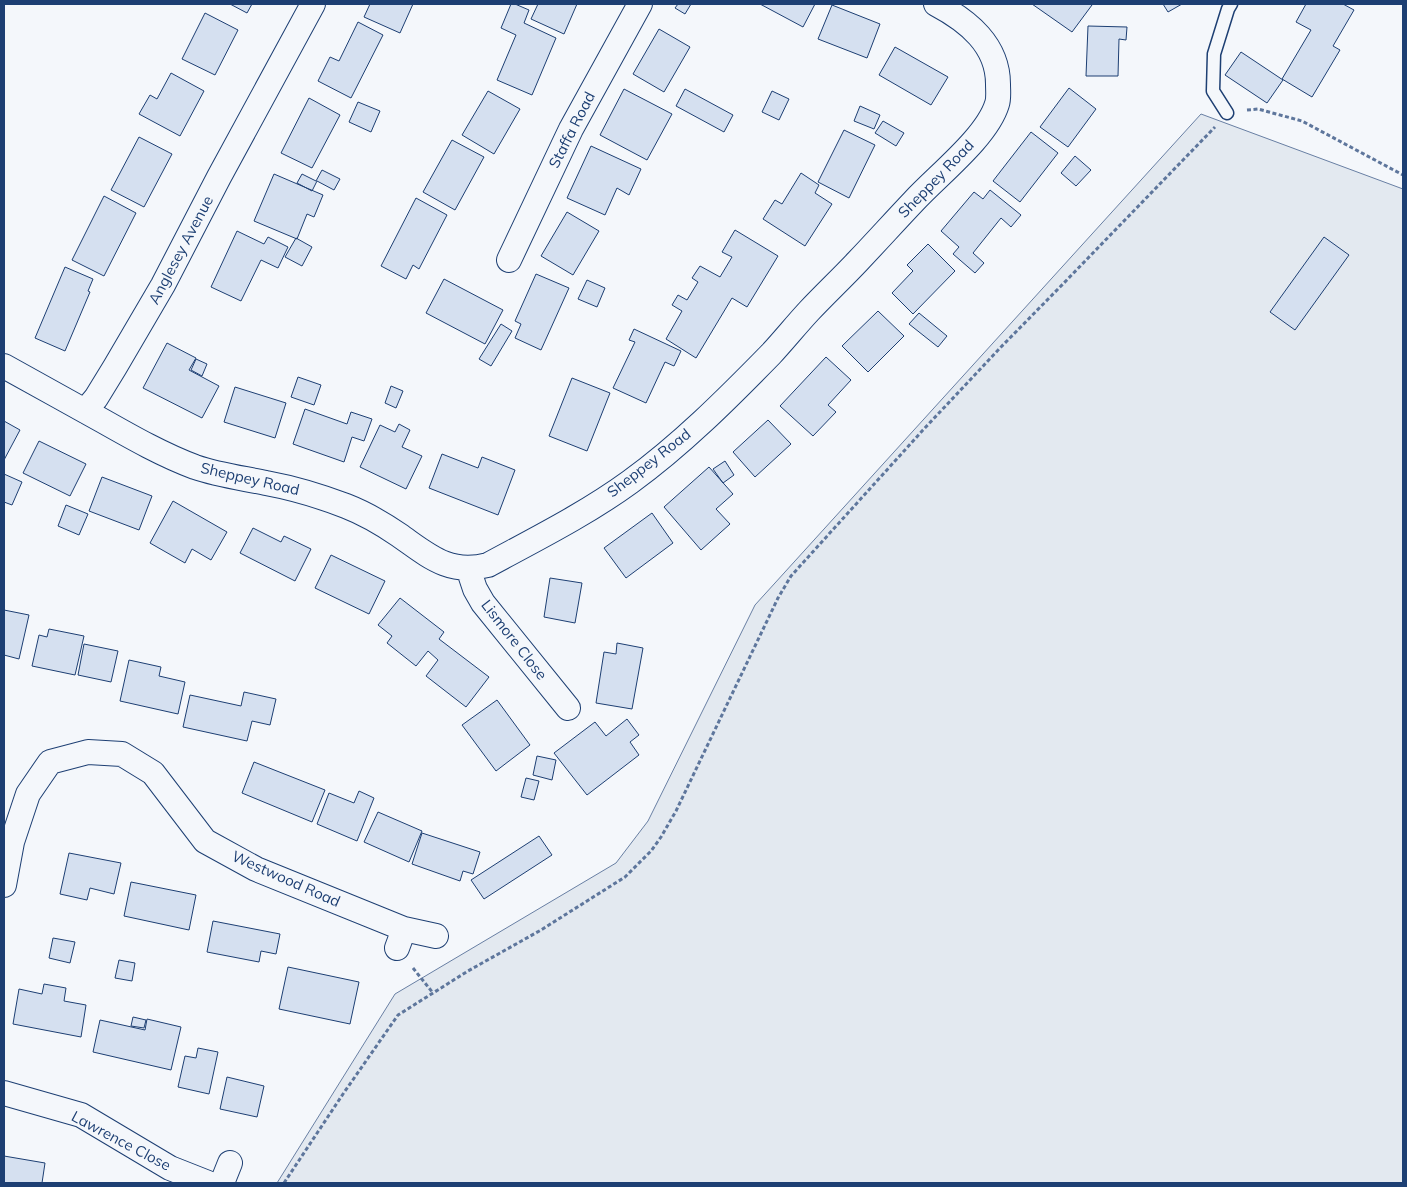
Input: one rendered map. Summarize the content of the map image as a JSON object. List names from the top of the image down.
{
  "streets": {
    "street": [
      "Staffa Road",
      "Sheppey Road",
      "Anglesey Avenue",
      "Lismore Close",
      "Westwood Road",
      "Lawrence Close"
    ]
  },
  "crossings": [
    ["Sheppey Road", "Anglesey Avenue"],
    ["Sheppey Road", "Lismore Close"]
  ]
}
